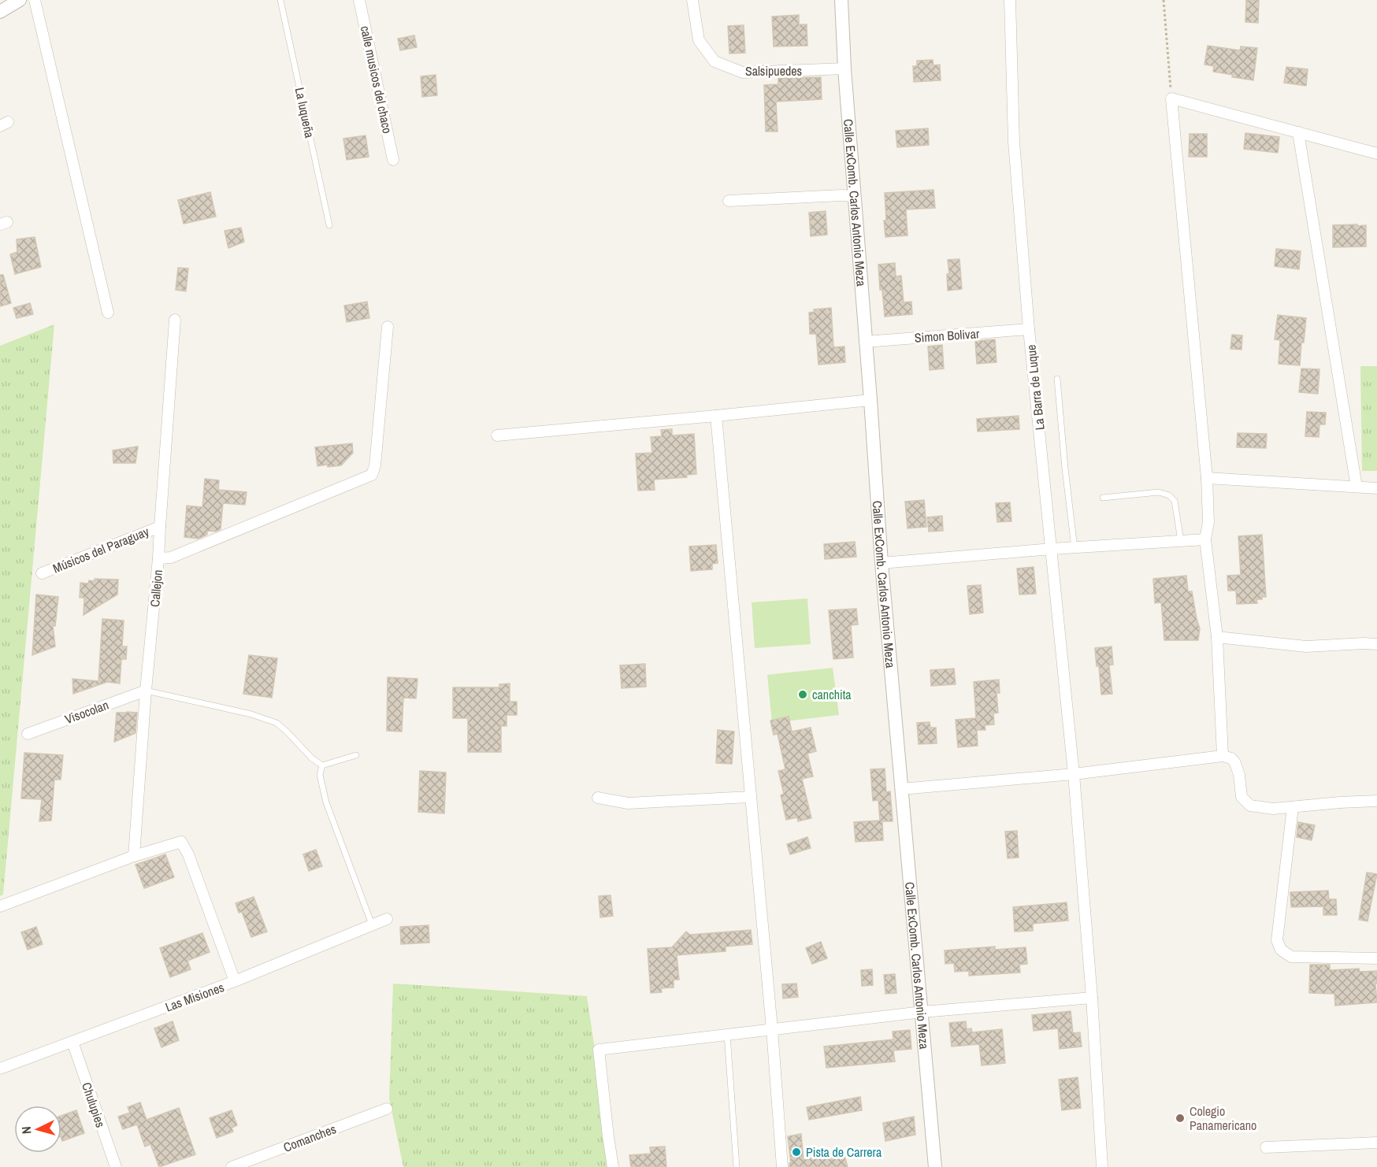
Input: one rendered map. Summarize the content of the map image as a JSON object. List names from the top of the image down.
{
  "streets": {
    "street": [
      "Salsipuedes",
      "calle musicos del chaco",
      "Calle ExComb. Carlos Antonio Meza",
      "Simon Bolivar",
      "La Barra de Luque",
      "Músicos del Paraguay",
      "Callejon",
      "Visocolan",
      "Las Misiones",
      "Chulupies",
      "Comanches"
    ],
    "lane": ["La luqueña"]
  },
  "crossings": [
    ["Salsipuedes", "Calle ExComb. Carlos Antonio Meza"],
    ["Calle ExComb. Carlos Antonio Meza", "Simon Bolivar"],
    ["Simon Bolivar", "La Barra de Luque"],
    ["Músicos del Paraguay", "Callejon"],
    ["Callejon", "Visocolan"],
    ["Las Misiones", "Chulupies"]
  ],
  "places": ["canchita", "Colegio Panamericano", "Pista de Carrera"],
  "north": "left"
}
